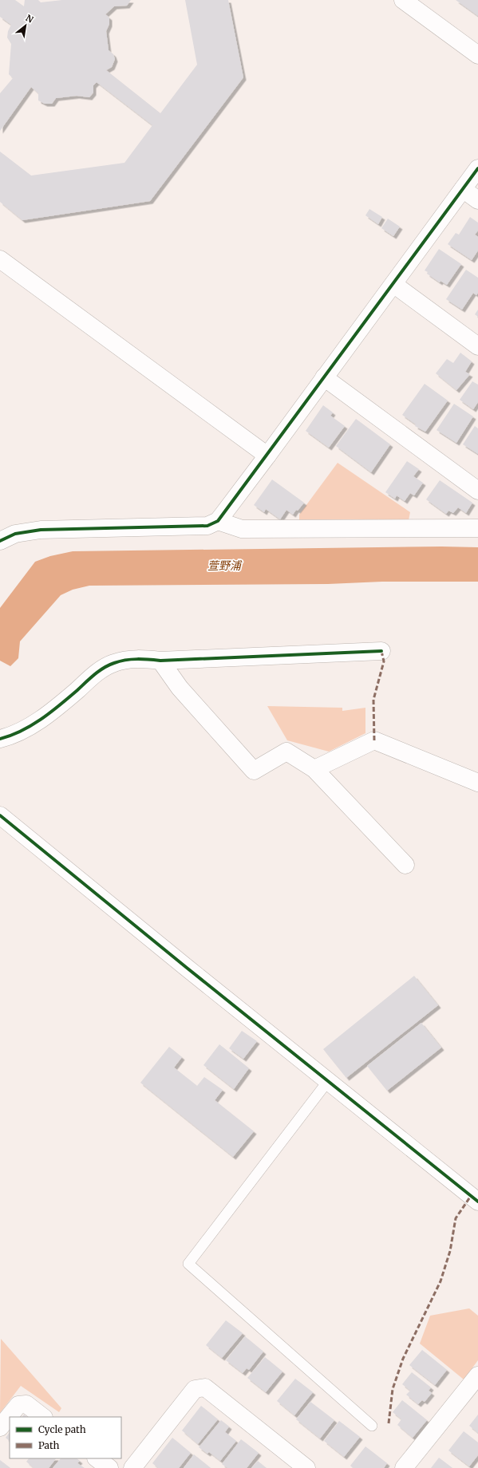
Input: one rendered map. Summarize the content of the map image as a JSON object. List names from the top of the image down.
{
  "water": ["萱野浦"],
  "legend": ["Cycle path", "Path"],
  "north": "top right"
}
